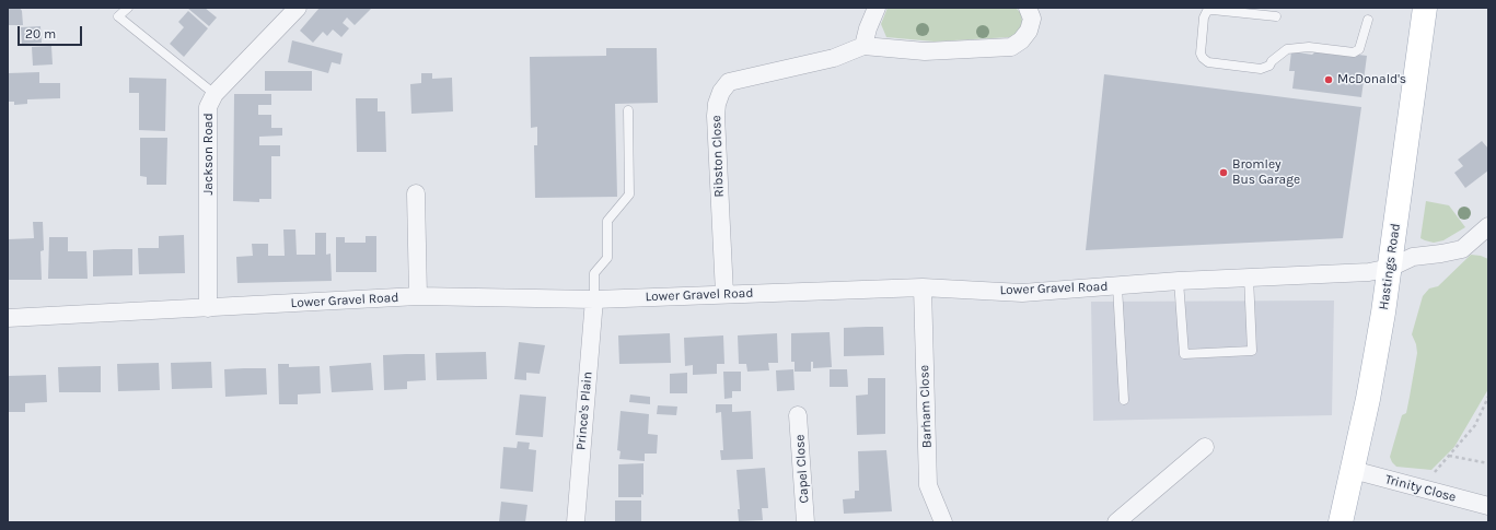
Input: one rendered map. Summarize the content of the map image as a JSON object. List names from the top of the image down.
{
  "streets": {
    "main road": ["Hastings Road"],
    "street": [
      "Jackson Road",
      "Ribston Close",
      "Lower Gravel Road",
      "Barham Close",
      "Prince's Plain",
      "Capel Close",
      "Trinity Close"
    ]
  },
  "crossings": [
    ["Jackson Road", "Lower Gravel Road"],
    ["Ribston Close", "Lower Gravel Road"],
    ["Hastings Road", "Lower Gravel Road"],
    ["Hastings Road", "Trinity Close"],
    ["Lower Gravel Road", "Barham Close"],
    ["Lower Gravel Road", "Prince's Plain"]
  ],
  "places": ["McDonald's", "Bromley Bus Garage"],
  "scale_bar": "20 m"
}
